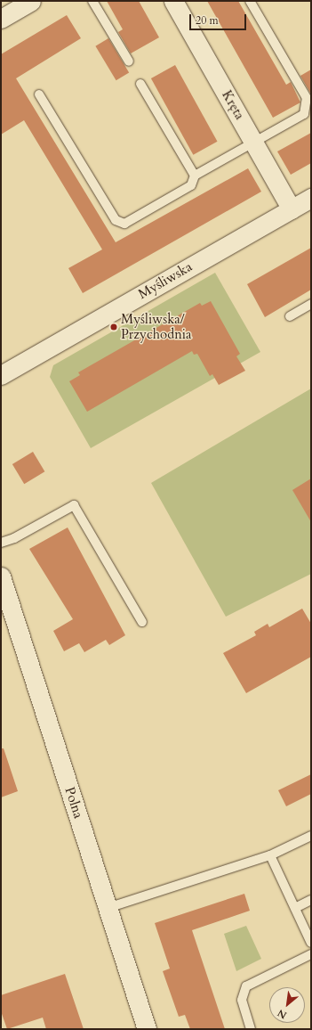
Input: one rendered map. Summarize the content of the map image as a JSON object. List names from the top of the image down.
{
  "streets": {
    "street": ["Kręta", "Myśliwska", "Polna"]
  },
  "crossings": [
    ["Kręta", "Myśliwska"]
  ],
  "places": ["Myśliwska/ Przychodnia"],
  "scale_bar": "20 m",
  "north": "bottom left"
}
